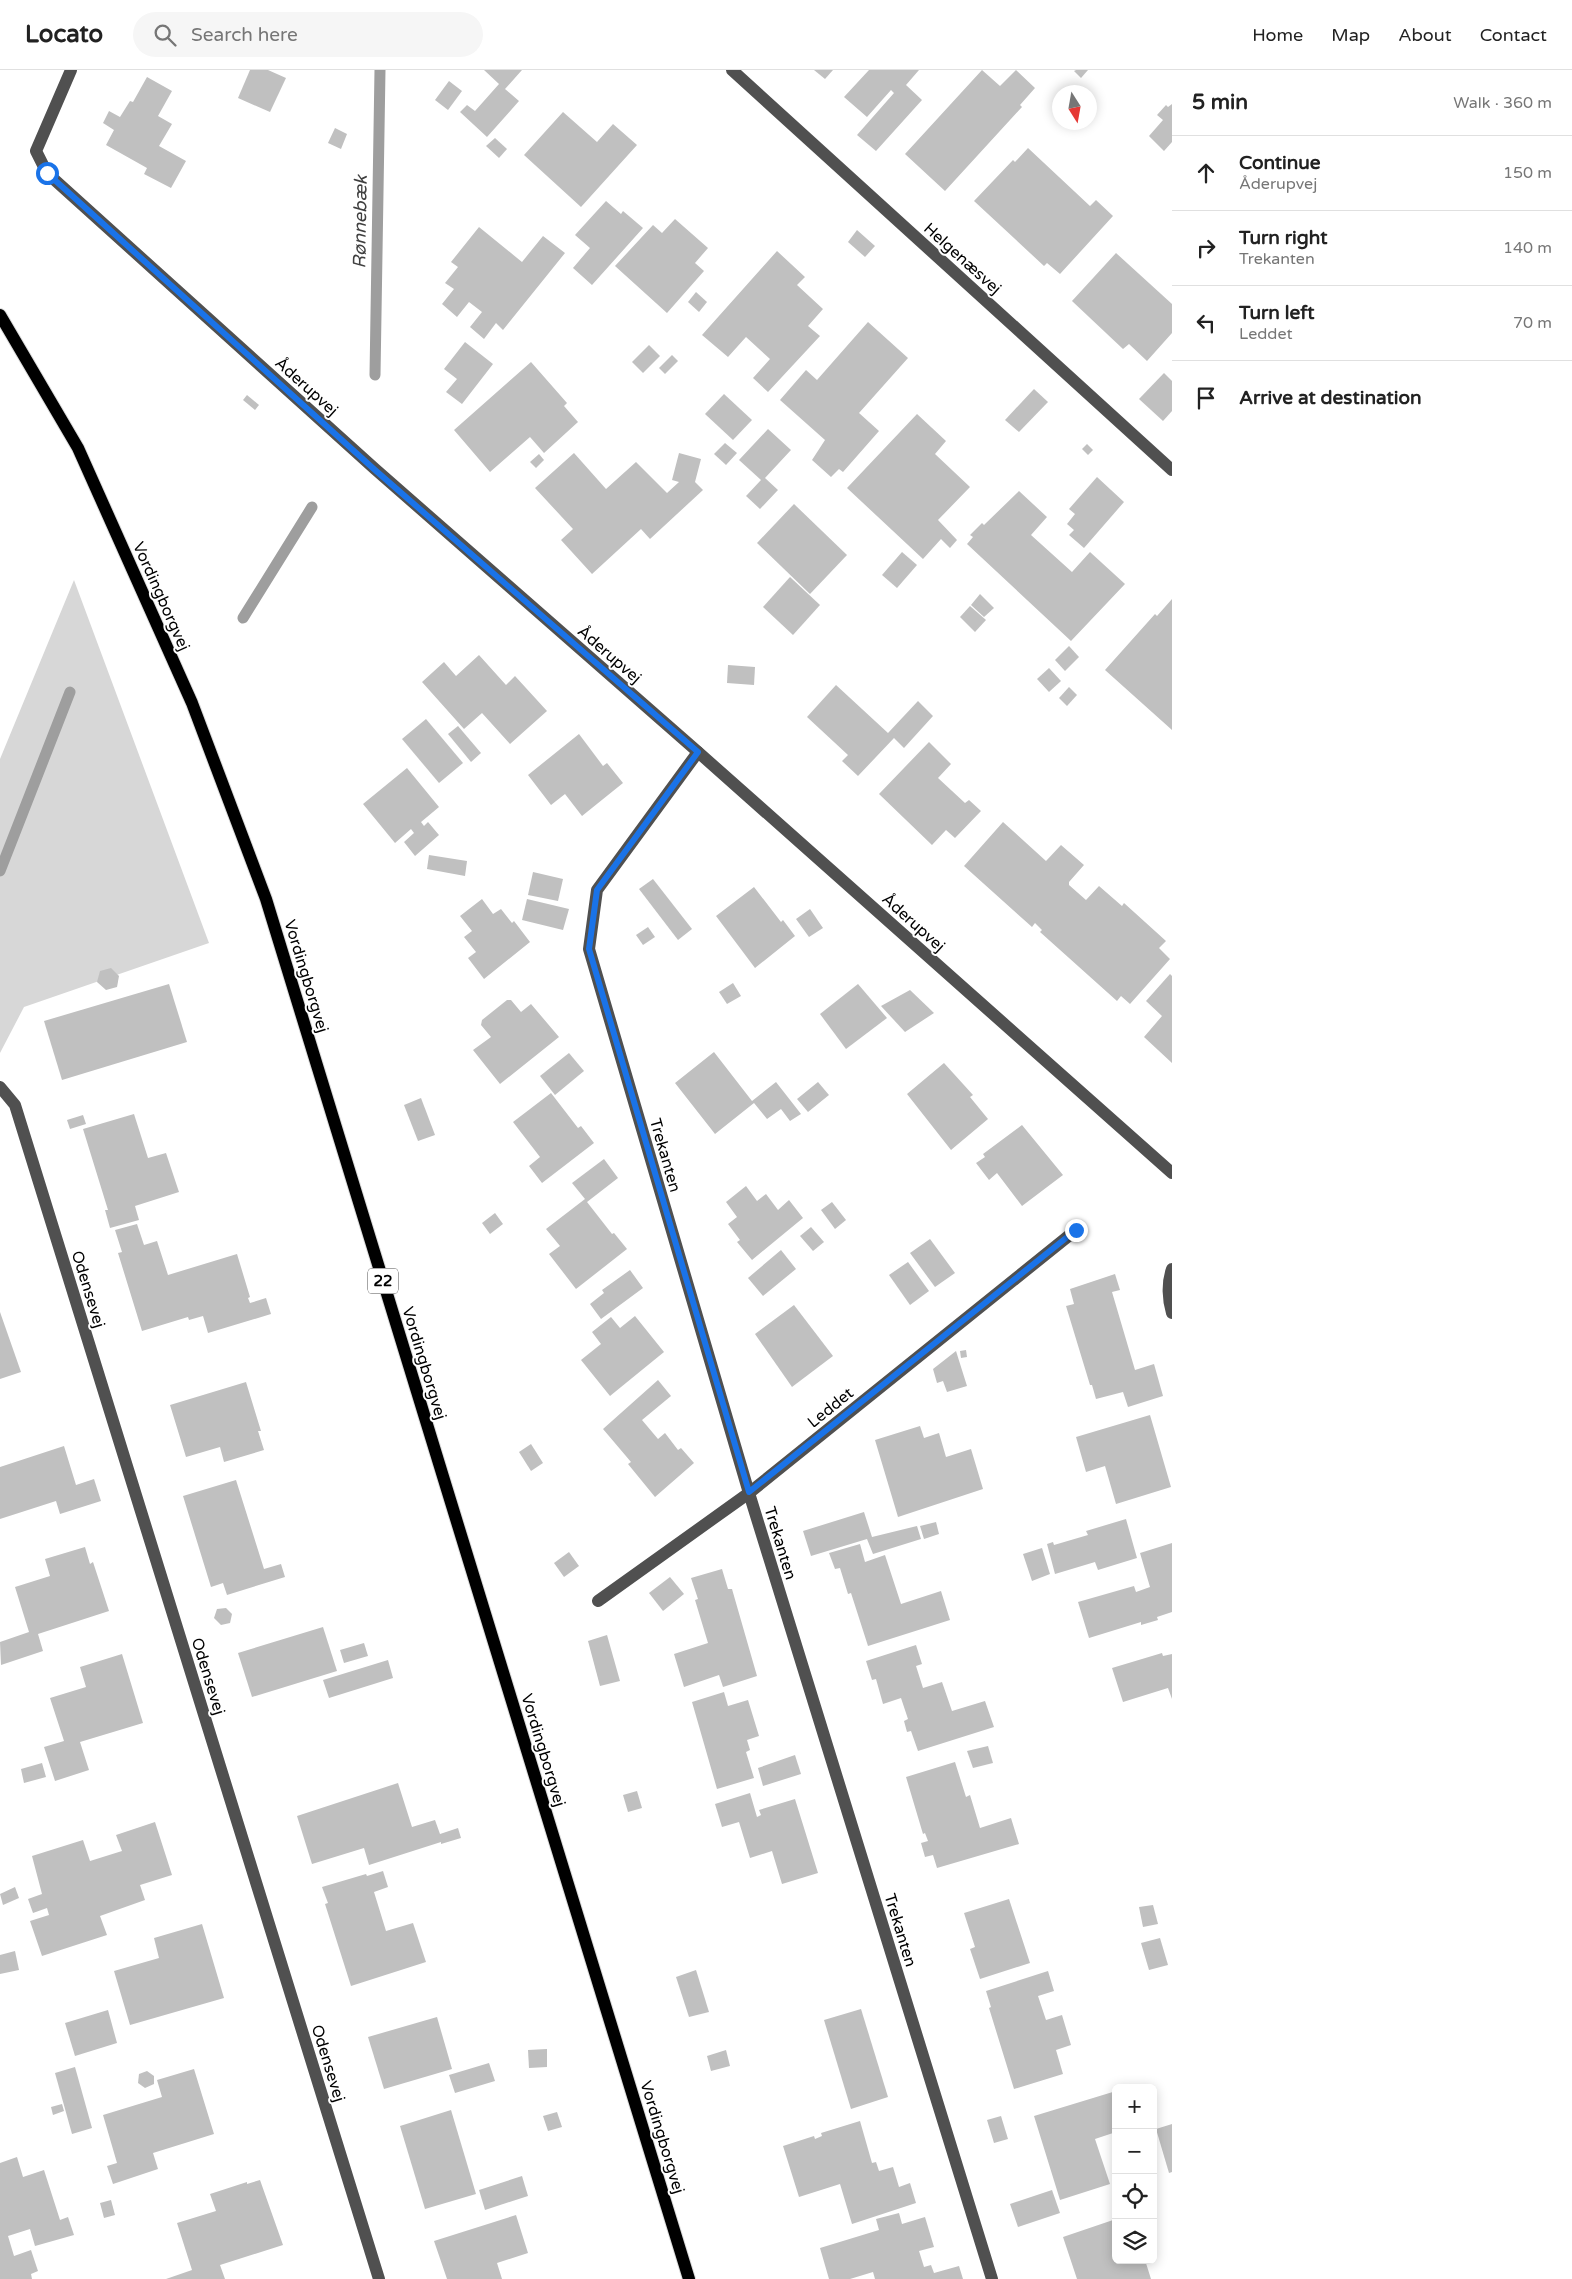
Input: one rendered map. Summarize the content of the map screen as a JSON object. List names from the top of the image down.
{
  "streets": {
    "main road": ["Vordingborgvej", "22"],
    "street": [
      "Helgenæsvej",
      "Åderupvej",
      "Trekanten",
      "Odensevej",
      "Leddet"
    ]
  },
  "crossings": [
    ["Åderupvej", "Trekanten"],
    ["Trekanten", "Leddet"]
  ],
  "water": ["Rønnebæk"],
  "north": "bottom",
  "page": {
    "header": "Locato",
    "search": "Search here",
    "nav": [
      "Home",
      "Map",
      "About",
      "Contact"
    ],
    "heading": ["5 min", "Walk · 360 m"],
    "list": [
      ["Continue", "Åderupvej", "150 m"],
      ["Turn right", "Trekanten", "140 m"],
      ["Turn left", "Leddet", "70 m"],
      "Arrive at destination"
    ],
    "map_buttons": ["+", "−"]
  }
}
